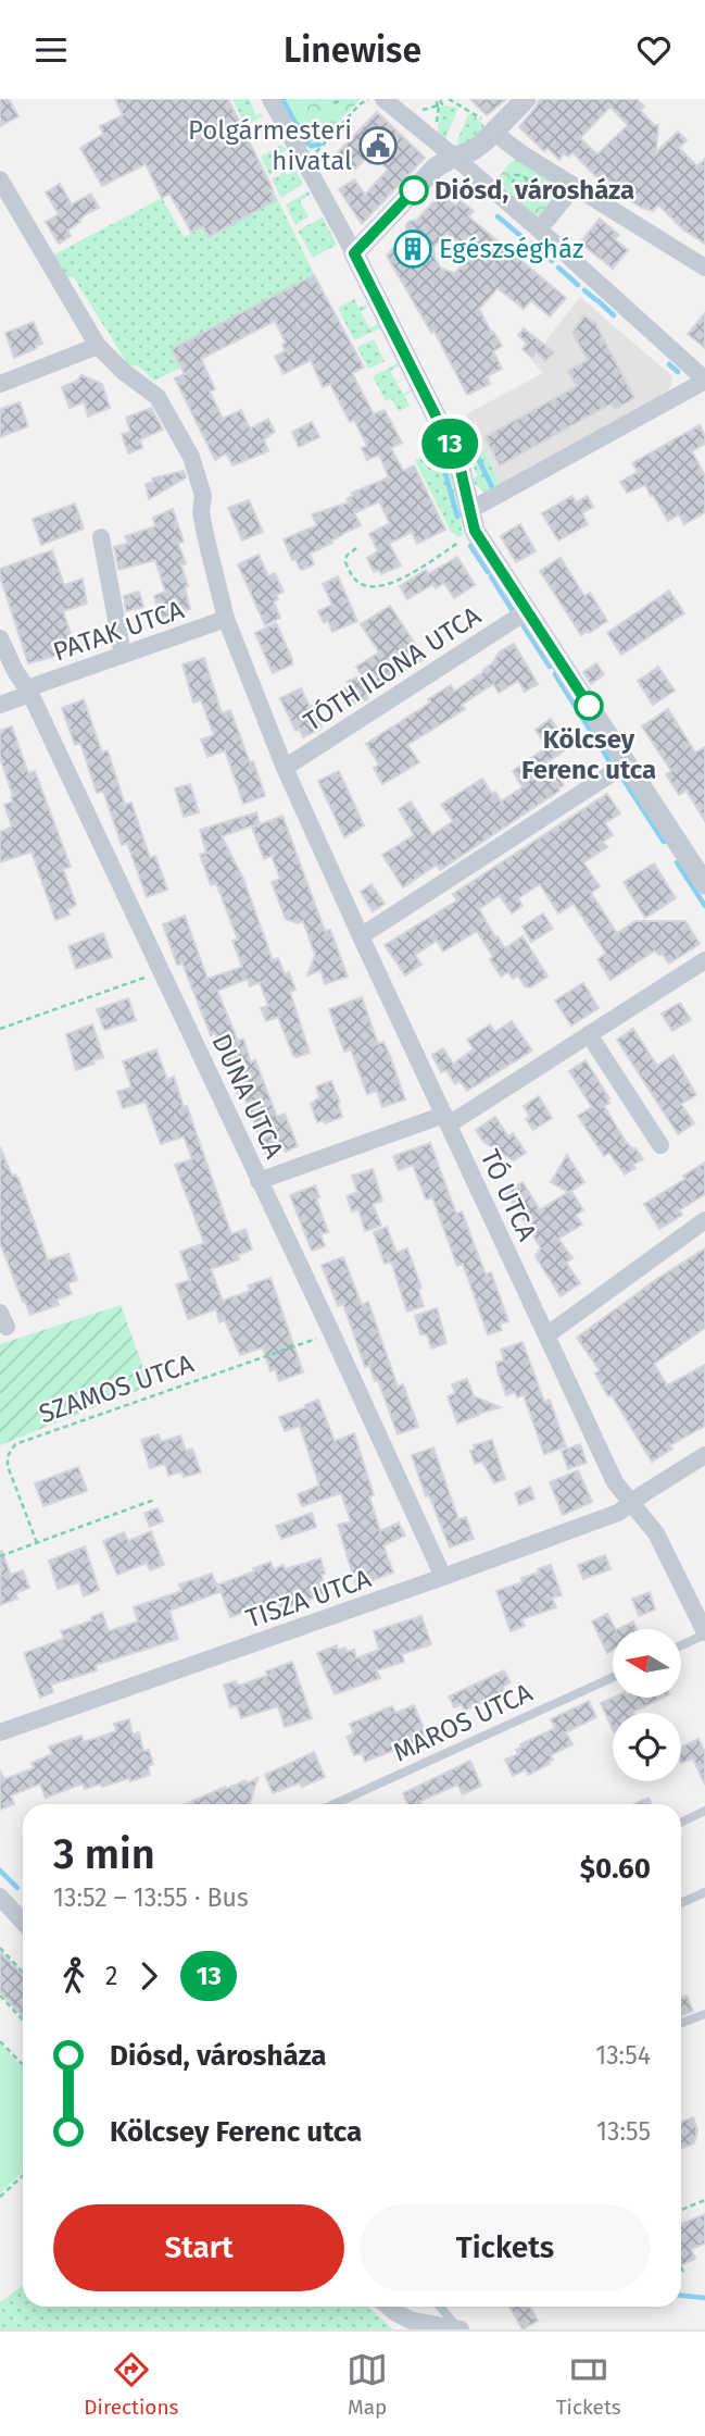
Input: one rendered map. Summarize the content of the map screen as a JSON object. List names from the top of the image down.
{
  "streets": {
    "street": [
      "PATAK UTCA",
      "TÓTH ILONA UTCA",
      "DUNA UTCA",
      "TÓ UTCA",
      "TISZA UTCA"
    ],
    "lane": ["MAROS UTCA"],
    "path": ["SZAMOS UTCA"]
  },
  "crossings": [
    ["PATAK UTCA", "DUNA UTCA"],
    ["PATAK UTCA", "TÓ UTCA"],
    ["TÓTH ILONA UTCA", "TÓ UTCA"],
    ["DUNA UTCA", "SZAMOS UTCA"],
    ["DUNA UTCA", "TISZA UTCA"],
    ["TÓ UTCA", "TISZA UTCA"]
  ],
  "places": {
    "public building": ["Polgármesteri hivatal"],
    "other": ["Diósd, városháza", "Kölcsey Ferenc utca"],
    "building": ["Egészségház"]
  },
  "lines": ["bus line 13"],
  "north": "left",
  "page": {
    "header": "Linewise",
    "on_map": "13",
    "heading": ["3 min", "13:52 – 13:55 · Bus", "$0.60"],
    "legs": ["2", "13"],
    "list": [
      {
        "name": "Diósd, városháza",
        "value": "13:54"
      },
      {
        "name": "Kölcsey Ferenc utca",
        "value": "13:55"
      }
    ],
    "buttons": ["Start", "Tickets"],
    "tabs": ["Directions", "Map", "Tickets"]
  }
}
